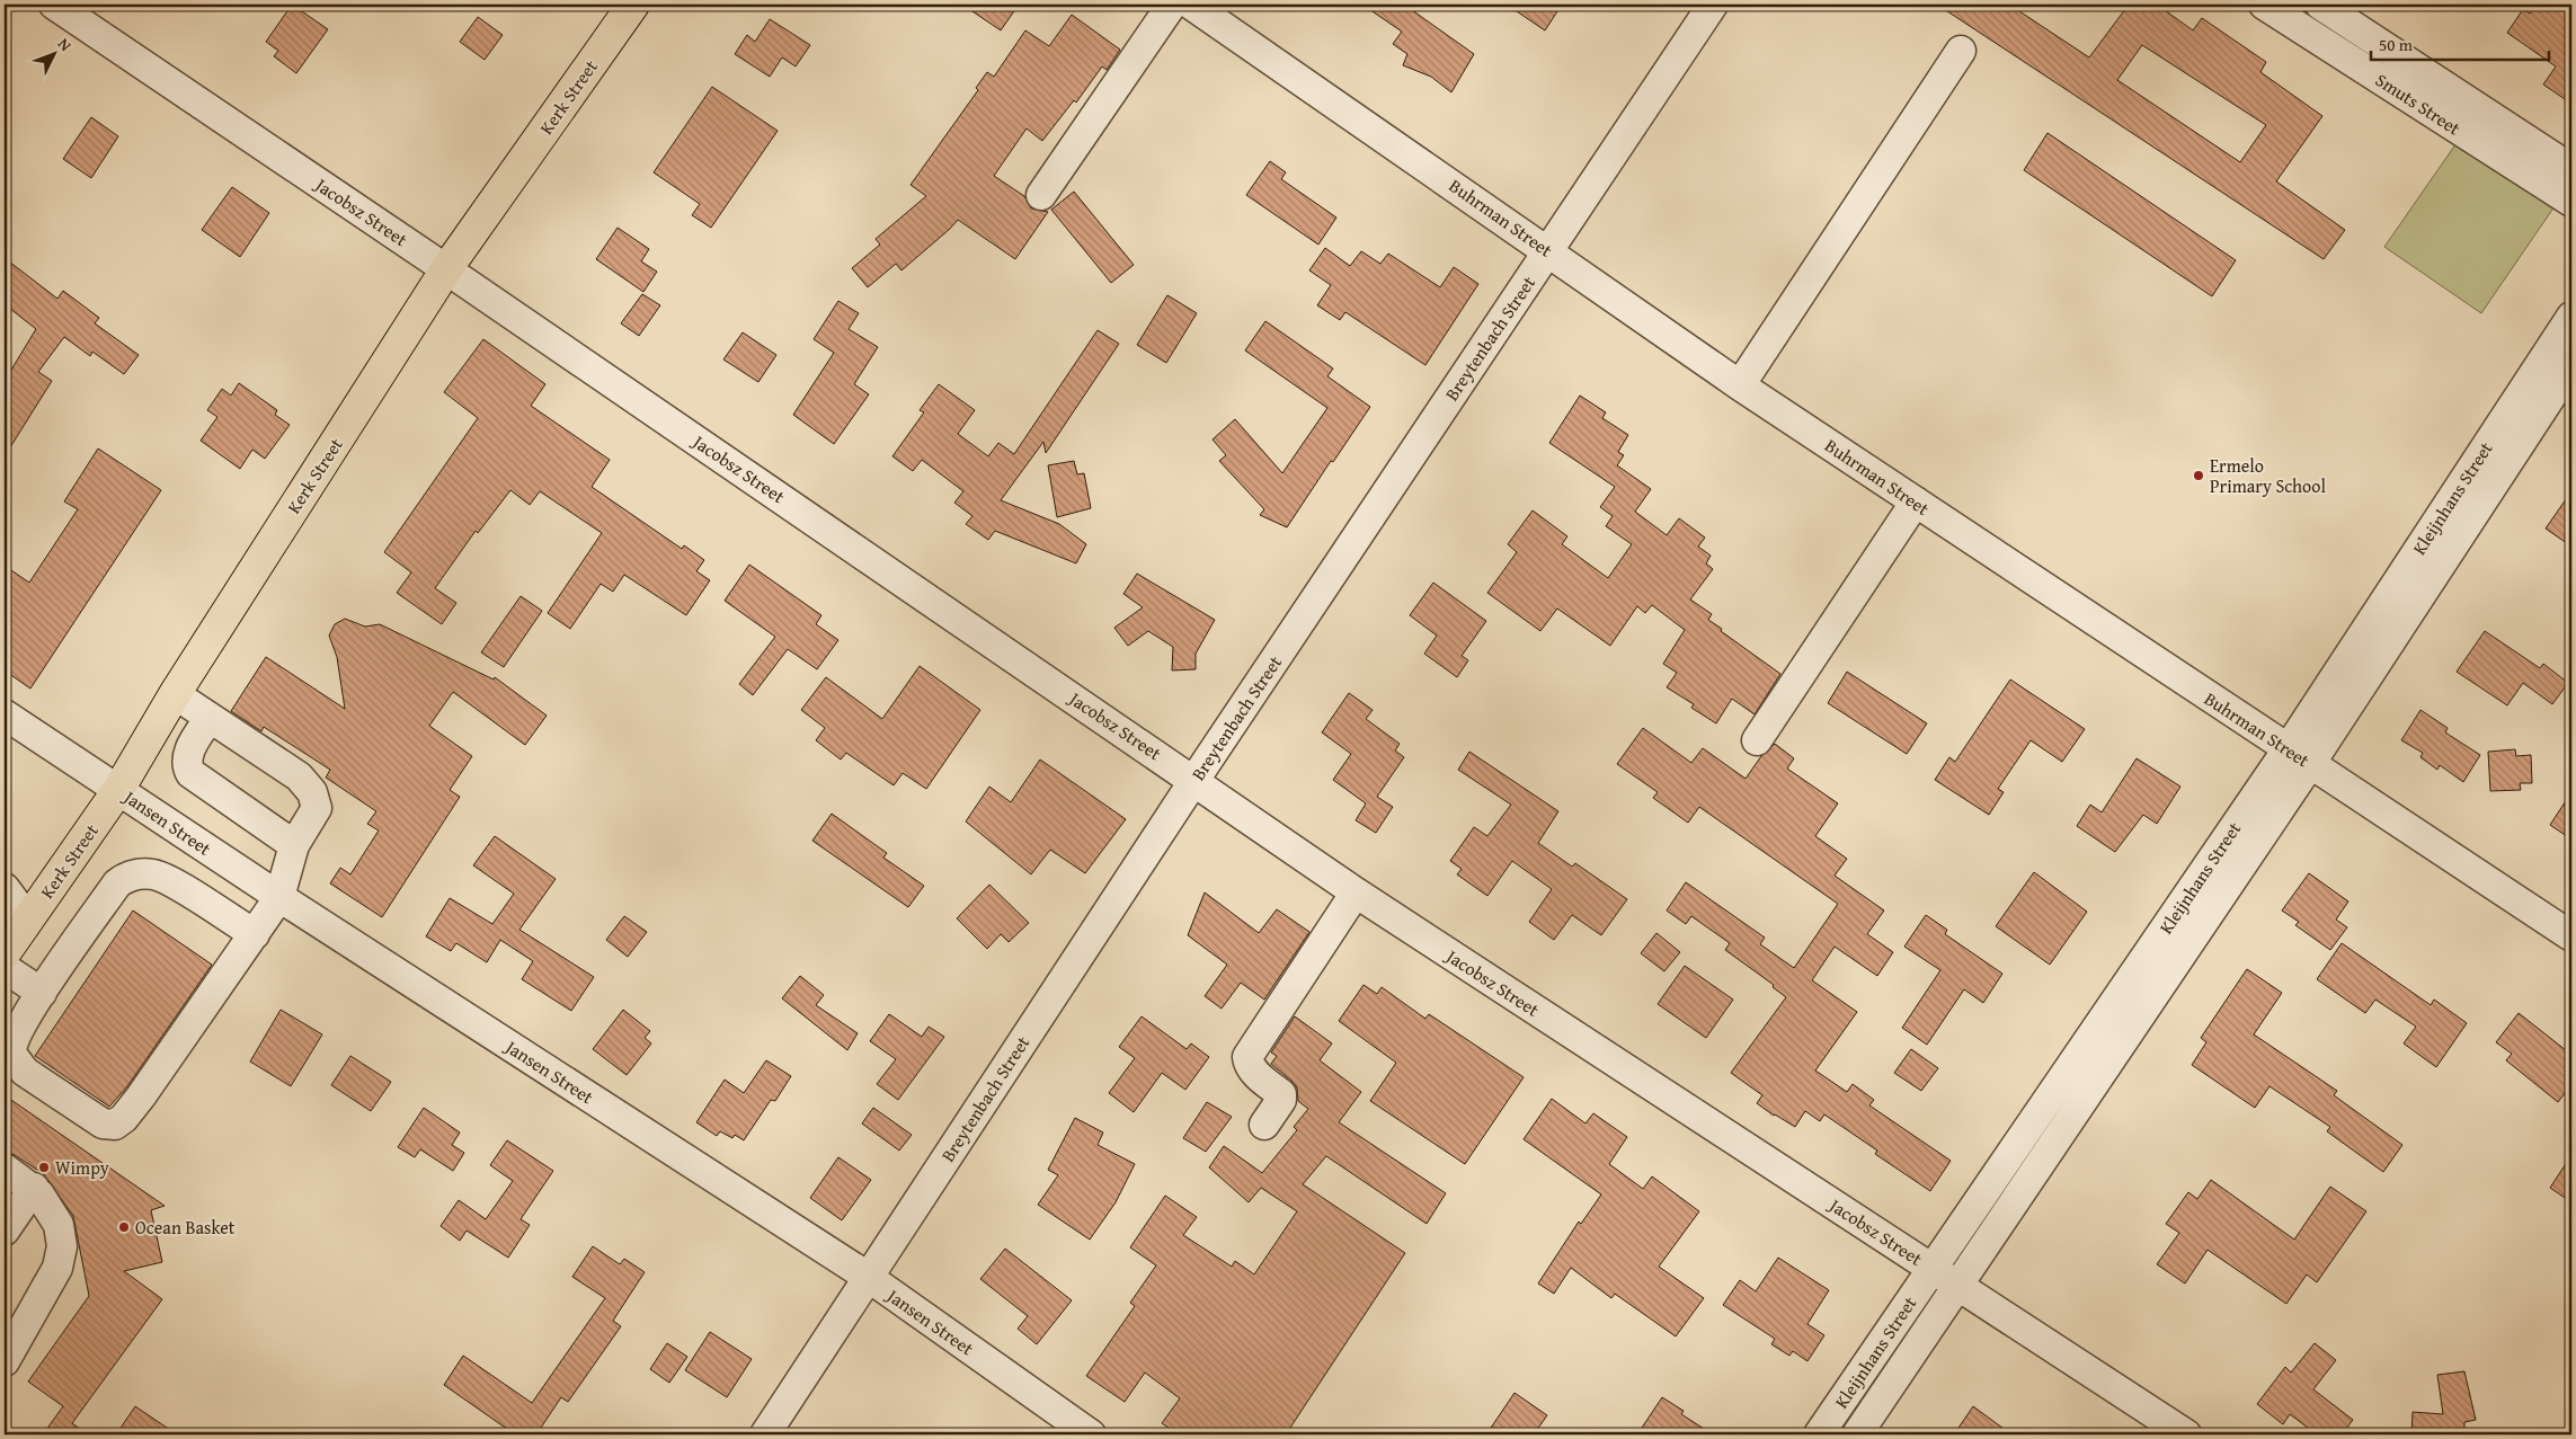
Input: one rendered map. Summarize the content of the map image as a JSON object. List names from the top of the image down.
{
  "streets": {
    "highway": ["Kerk Street"],
    "street": [
      "Smuts Street",
      "Jacobsz Street",
      "Buhrman Street",
      "Breytenbach Street",
      "Kleijnhans Street",
      "Jansen Street"
    ]
  },
  "crossings": [
    ["Kerk Street", "Jacobsz Street"],
    ["Kerk Street", "Jansen Street"],
    ["Jacobsz Street", "Breytenbach Street"],
    ["Jacobsz Street", "Kleijnhans Street"],
    ["Buhrman Street", "Breytenbach Street"],
    ["Buhrman Street", "Kleijnhans Street"],
    ["Breytenbach Street", "Jansen Street"]
  ],
  "places": ["Ermelo Primary School", "Wimpy", "Ocean Basket"],
  "scale_bar": "50 m",
  "north": "top right"
}
